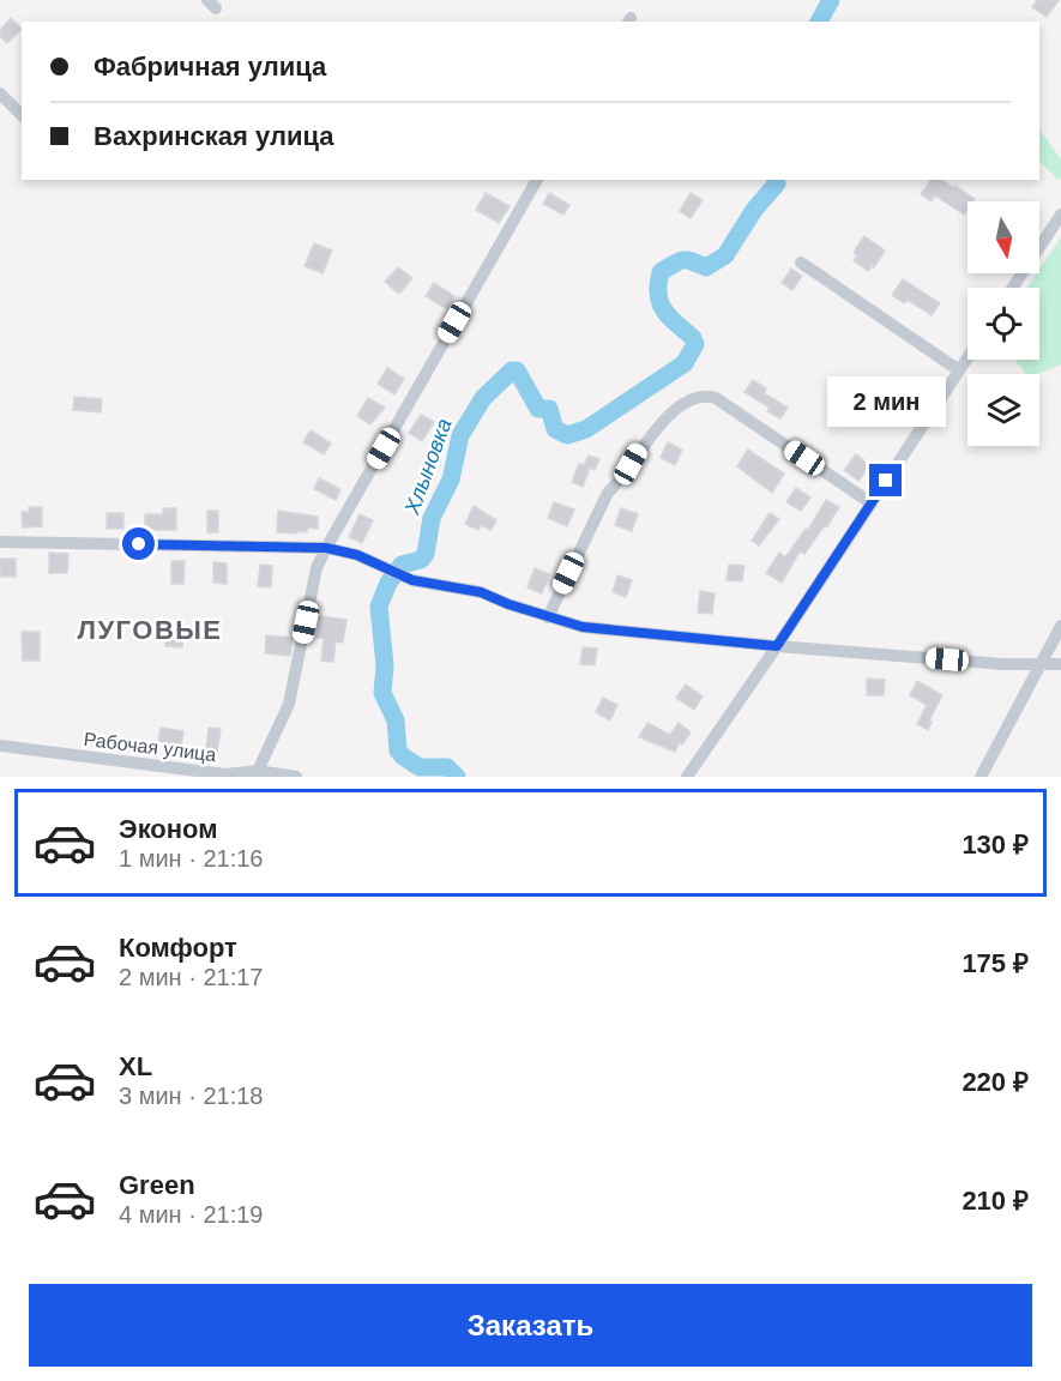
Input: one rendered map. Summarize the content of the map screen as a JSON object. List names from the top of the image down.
{
  "streets": {
    "street": ["Рабочая улица"]
  },
  "districts": ["ЛУГОВЫЕ"],
  "water": ["Хлыновка"],
  "north": "bottom",
  "page": {
    "banner": ["Фабричная улица", "Вахринская улица"],
    "bubble": "2 мин",
    "list": [
      {
        "name": "Эконом",
        "note": "1 мин · 21:16",
        "value": "130 ₽"
      },
      {
        "name": "Комфорт",
        "note": "2 мин · 21:17",
        "value": "175 ₽"
      },
      {
        "name": "XL",
        "note": "3 мин · 21:18",
        "value": "220 ₽"
      },
      {
        "name": "Green",
        "note": "4 мин · 21:19",
        "value": "210 ₽"
      }
    ],
    "buttons": "Заказать"
  }
}
